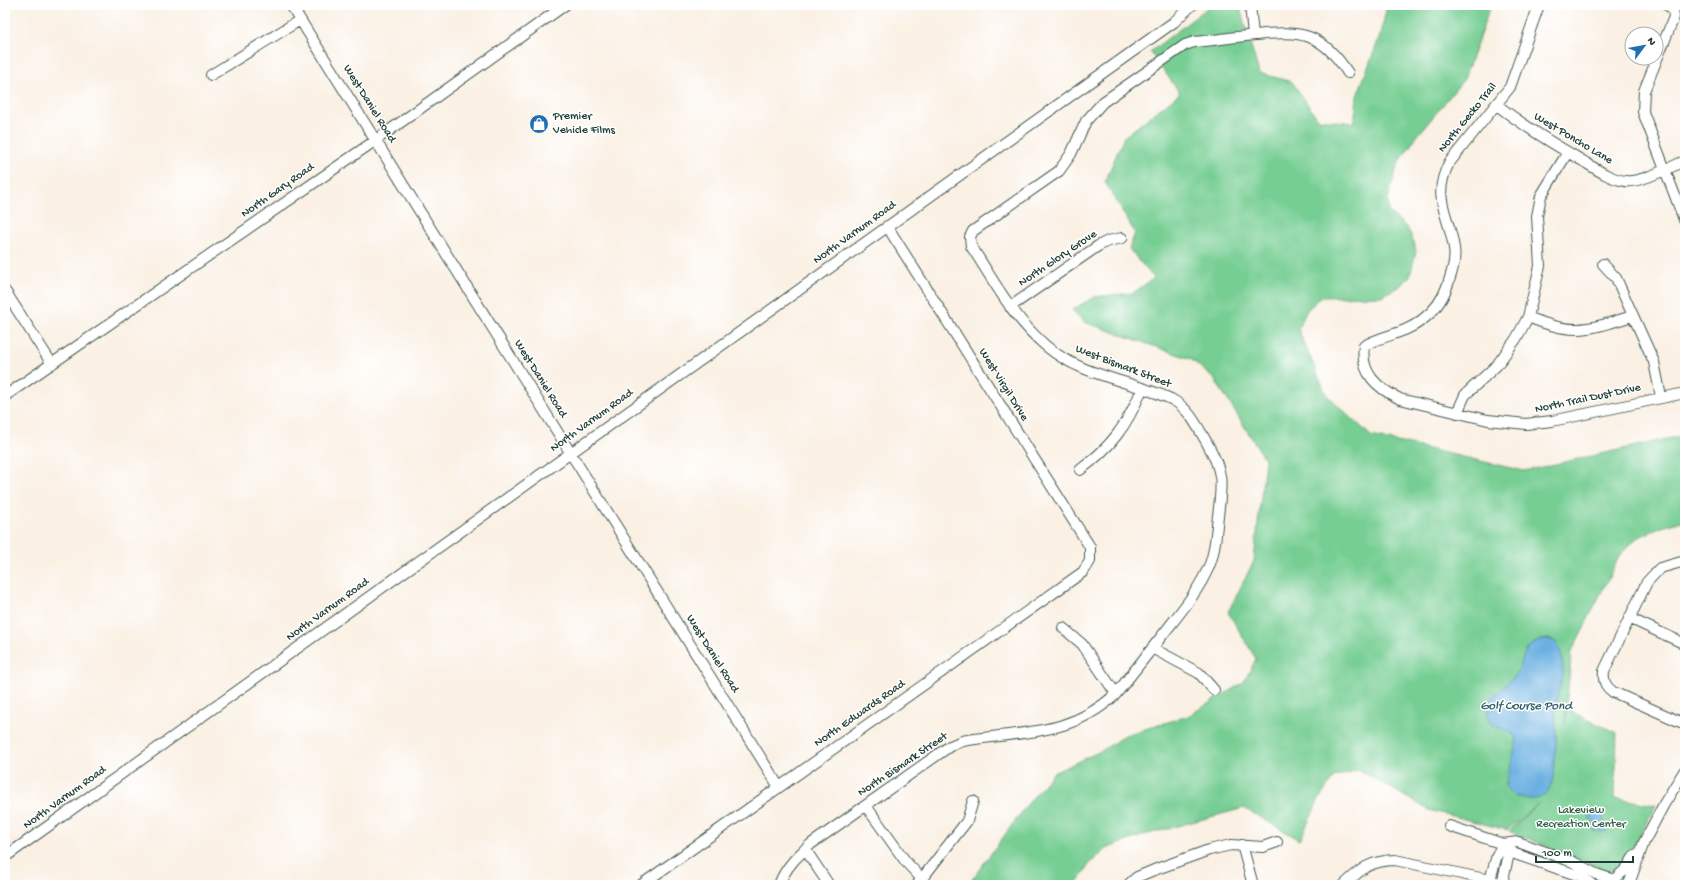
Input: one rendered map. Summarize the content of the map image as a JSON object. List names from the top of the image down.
{
  "streets": {
    "street": [
      "West Daniel Road",
      "North Gecko Trail",
      "West Poncho Lane",
      "North Gary Road",
      "North Varnum Road",
      "North Glory Grove",
      "West Bismark Street",
      "West Virgil Drive",
      "North Trail Dust Drive",
      "North Edwards Road",
      "North Bismark Street"
    ]
  },
  "crossings": [
    ["West Daniel Road", "North Gary Road"],
    ["West Daniel Road", "North Varnum Road"],
    ["West Daniel Road", "North Edwards Road"],
    ["North Gecko Trail", "West Poncho Lane"],
    ["North Gecko Trail", "North Trail Dust Drive"],
    ["North Varnum Road", "West Virgil Drive"],
    ["North Glory Grove", "West Bismark Street"],
    ["West Bismark Street", "North Bismark Street"],
    ["West Virgil Drive", "North Edwards Road"]
  ],
  "water": ["Golf Course Pond"],
  "parks": ["Lakeview Recreation Center"],
  "places": {
    "shop": ["Premier Vehicle Films"]
  },
  "scale_bar": "100 m",
  "north": "top right"
}
